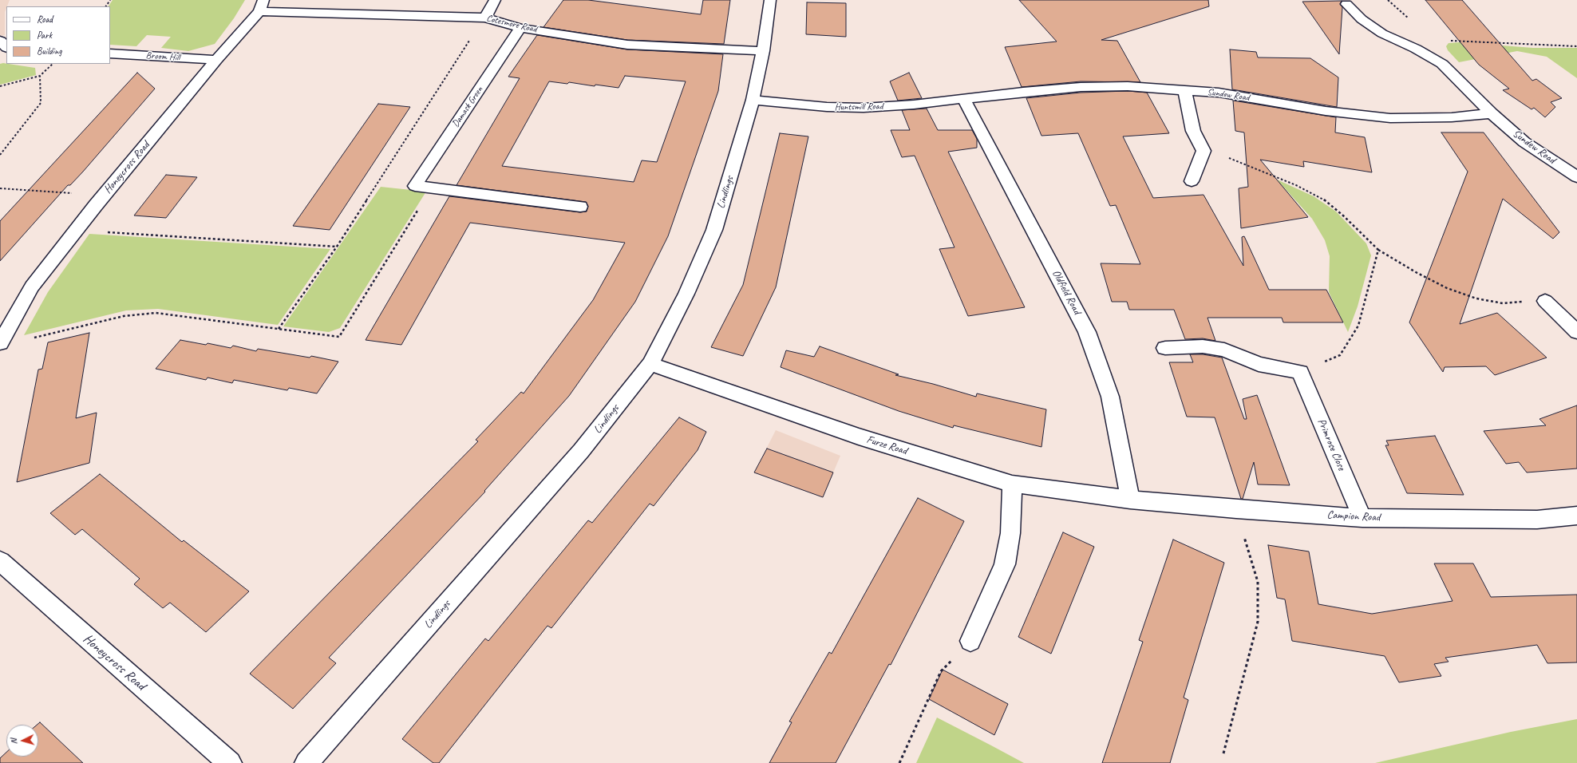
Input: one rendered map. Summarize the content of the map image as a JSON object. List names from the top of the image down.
{
  "streets": {
    "street": [
      "Cotesmore Road",
      "Broom Hill",
      "Sundew Road",
      "Damask Green",
      "Huntsmill Road",
      "Honeycross Road",
      "Lindlings",
      "Oldfield Road",
      "Primrose Close",
      "Furze Road",
      "Campion Road"
    ]
  },
  "crossings": [
    ["Cotesmore Road", "Damask Green"],
    ["Cotesmore Road", "Honeycross Road"],
    ["Cotesmore Road", "Lindlings"],
    ["Broom Hill", "Honeycross Road"],
    ["Sundew Road", "Huntsmill Road"],
    ["Sundew Road", "Oldfield Road"],
    ["Huntsmill Road", "Lindlings"],
    ["Huntsmill Road", "Oldfield Road"],
    ["Lindlings", "Furze Road"],
    ["Oldfield Road", "Furze Road"],
    ["Oldfield Road", "Campion Road"],
    ["Primrose Close", "Campion Road"],
    ["Furze Road", "Campion Road"]
  ],
  "legend": ["Road", "Park", "Building"],
  "north": "left"
}
